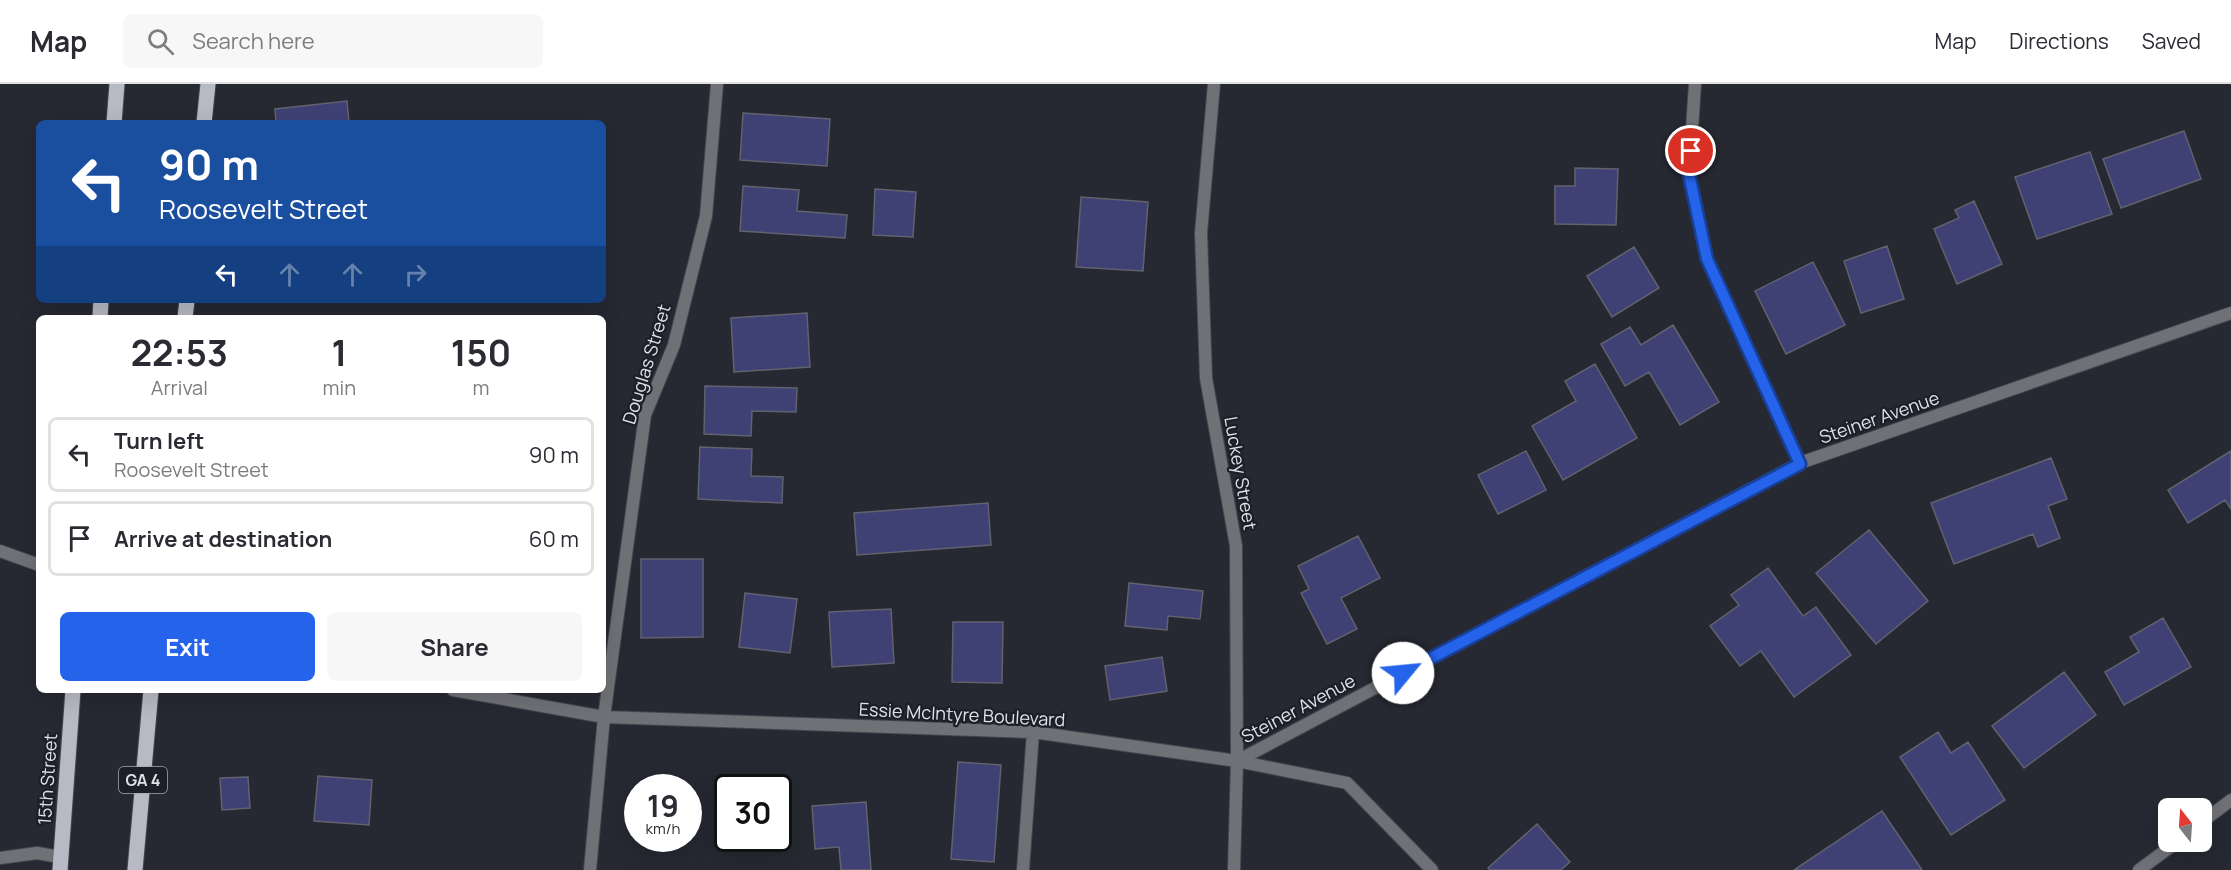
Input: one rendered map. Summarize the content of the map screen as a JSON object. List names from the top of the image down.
{
  "streets": {
    "main road": ["15th Street", "GA 4"],
    "street": [
      "Douglas Street",
      "Steiner Avenue",
      "Luckey Street",
      "Essie McIntyre Boulevard"
    ]
  },
  "crossings": [
    ["Douglas Street", "Essie McIntyre Boulevard"],
    ["Steiner Avenue", "Luckey Street"],
    ["Steiner Avenue", "Essie McIntyre Boulevard"],
    ["Luckey Street", "Essie McIntyre Boulevard"]
  ],
  "north": "top",
  "page": {
    "header": "Map",
    "search": "Search here",
    "nav": ["Map", "Directions", "Saved"],
    "turn": ["90 m", "Roosevelt Street"],
    "eta": [
      "22:53",
      "Arrival",
      "1",
      "min",
      "150",
      "m"
    ],
    "list": [
      {
        "name": "Turn left",
        "note": "Roosevelt Street",
        "value": "90 m"
      },
      {
        "name": "Arrive at destination",
        "value": "60 m"
      }
    ],
    "buttons": ["Exit", "Share"],
    "speed": "19 km/h",
    "limit": "30"
  }
}
